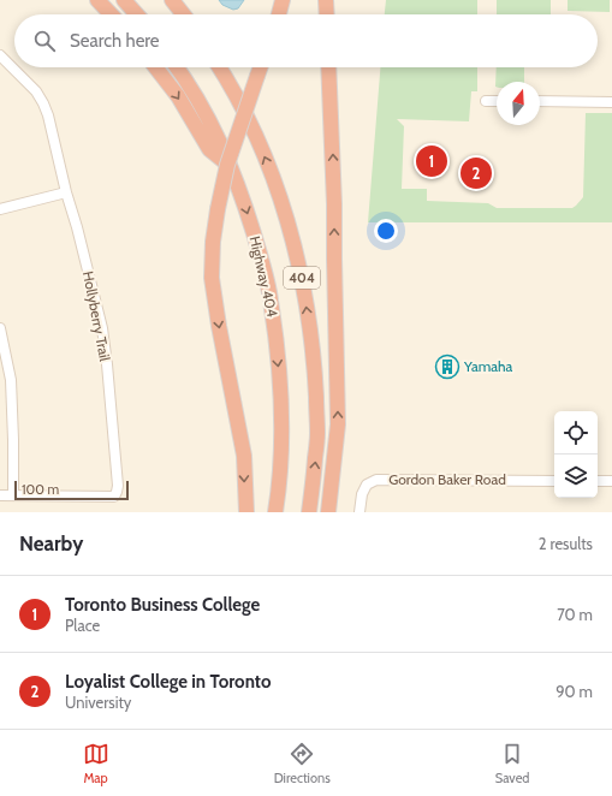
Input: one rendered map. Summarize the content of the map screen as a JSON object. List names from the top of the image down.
{
  "streets": {
    "highway": ["Highway 404", "404"],
    "street": ["Hollyberry Trail", "Gordon Baker Road"]
  },
  "places": {
    "building": ["Yamaha"]
  },
  "scale_bar": "100 m",
  "north": "top",
  "page": {
    "search": "Search here",
    "pins": ["1", "2"],
    "scale": "100 m",
    "heading": ["Nearby", "2 results"],
    "list": [
      {
        "mark": "1",
        "name": "Toronto Business College",
        "note": "Place",
        "value": "70 m"
      },
      {
        "mark": "2",
        "name": "Loyalist College in Toronto",
        "note": "University",
        "value": "90 m"
      }
    ],
    "nav": ["Map", "Directions", "Saved"]
  }
}
